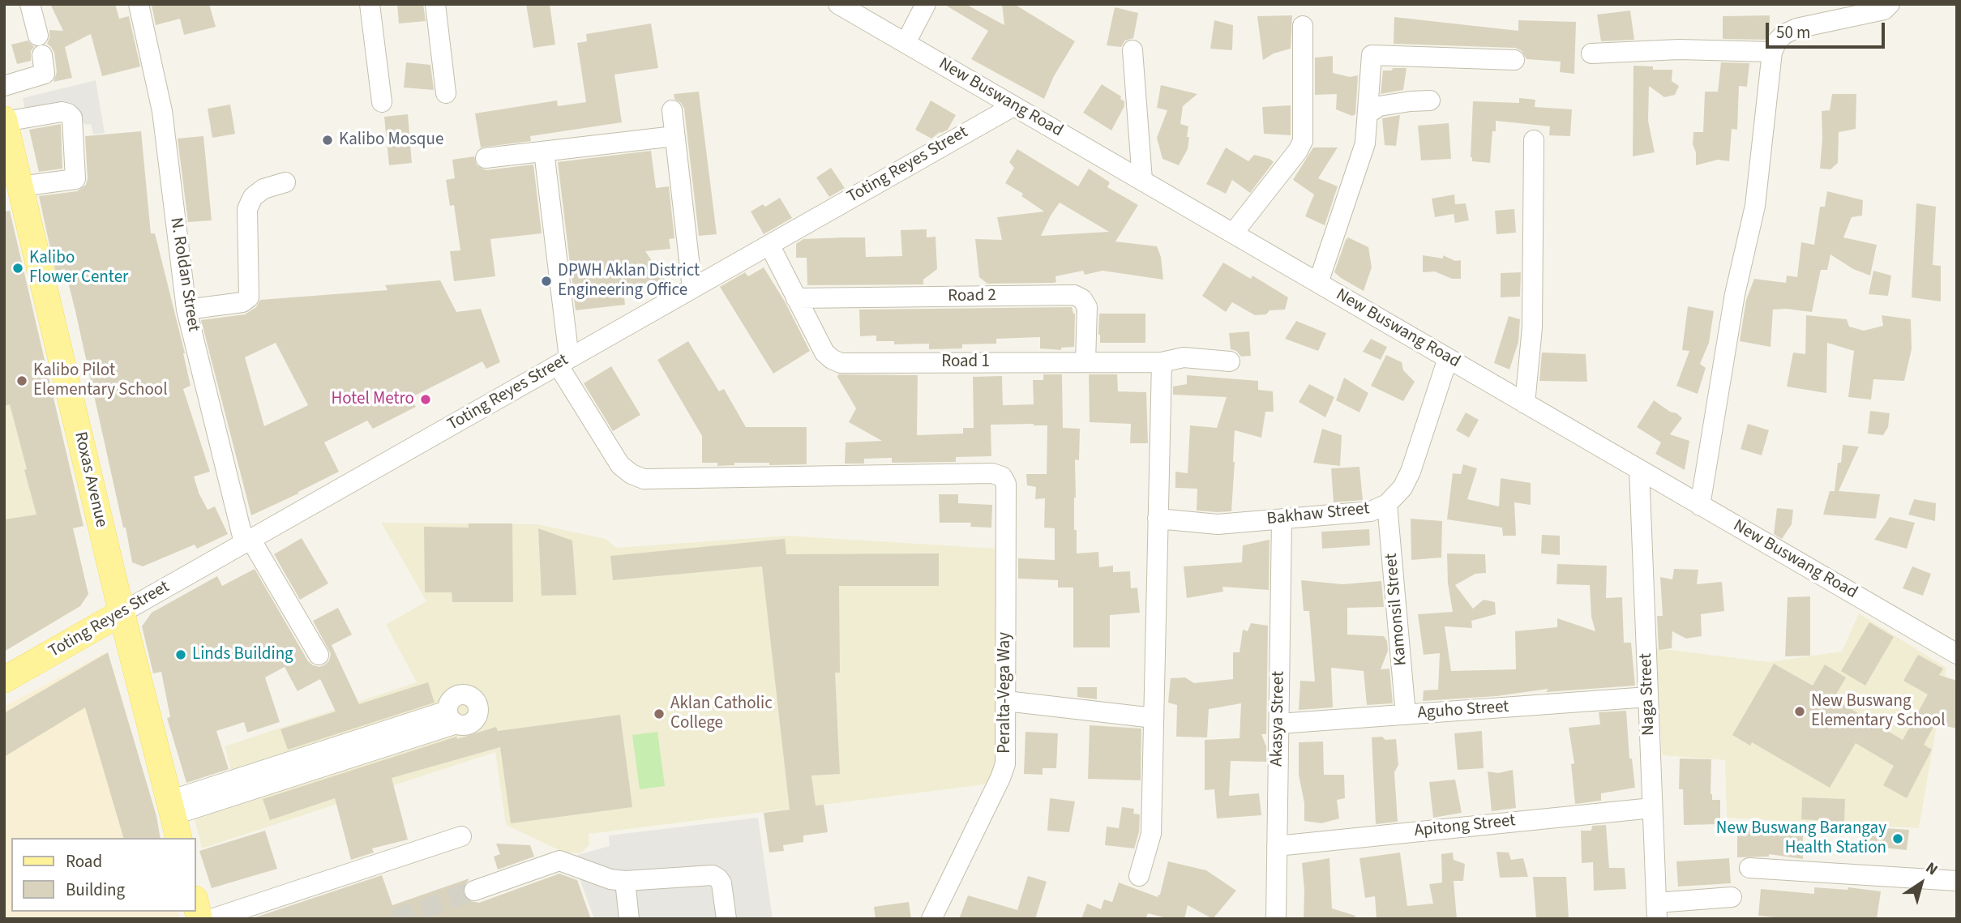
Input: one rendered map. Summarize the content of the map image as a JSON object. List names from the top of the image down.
{
  "streets": {
    "main road": ["Toting Reyes Street", "Roxas Avenue"],
    "street": [
      "New Buswang Road",
      "N. Roldan Street",
      "Road 2",
      "Road 1",
      "Bakhaw Street",
      "Kamonsil Street",
      "Peralta-Vega Way",
      "Naga Street",
      "Aguho Street",
      "Akasya Street",
      "Apitong Street"
    ]
  },
  "crossings": [
    ["New Buswang Road", "Toting Reyes Street"],
    ["New Buswang Road", "Bakhaw Street"],
    ["New Buswang Road", "Naga Street"],
    ["Toting Reyes Street", "N. Roldan Street"],
    ["Toting Reyes Street", "Road 1"],
    ["Toting Reyes Street", "Roxas Avenue"],
    ["Toting Reyes Street", "Peralta-Vega Way"],
    ["Road 2", "Road 1"],
    ["Bakhaw Street", "Kamonsil Street"],
    ["Bakhaw Street", "Akasya Street"],
    ["Kamonsil Street", "Aguho Street"],
    ["Naga Street", "Aguho Street"],
    ["Naga Street", "Apitong Street"],
    ["Aguho Street", "Akasya Street"],
    ["Akasya Street", "Apitong Street"]
  ],
  "places": [
    "Kalibo Mosque",
    "Kalibo Flower Center",
    "DPWH Aklan District Engineering Office",
    "Kalibo Pilot Elementary School",
    "Hotel Metro",
    "Linds Building",
    "New Buswang Elementary School",
    "Aklan Catholic College",
    "New Buswang Barangay Health Station"
  ],
  "legend": ["Road", "Building"],
  "scale_bar": "50 m",
  "north": "top right"
}
